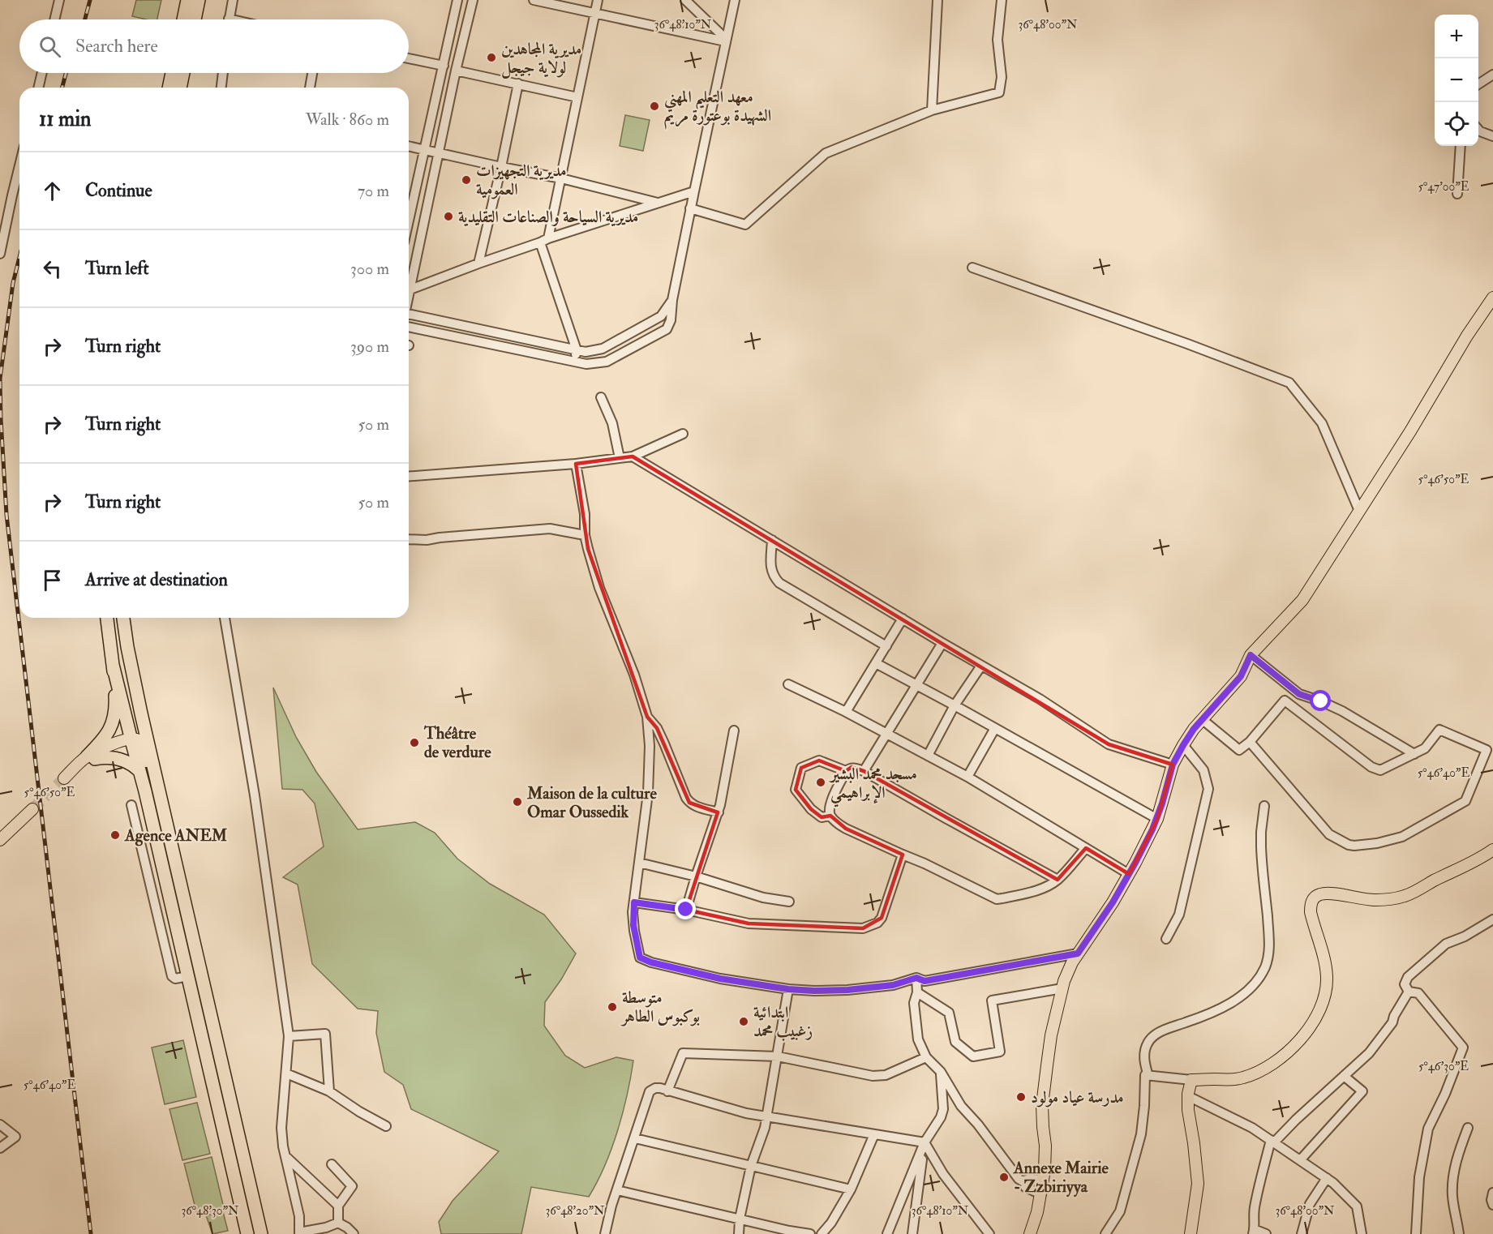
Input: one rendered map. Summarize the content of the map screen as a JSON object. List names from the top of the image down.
{
  "places": [
    "مديرية المجاهدين لولاية جيجل",
    "معهد التعليم المهني الشهيدة بوعتورة مريم",
    "مديرية التجهيزات العمومية",
    "مديرية السياحة والصناعات التقليدية",
    "Théâtre de verdure",
    "مسجد محمد البشير الإبراهيمي",
    "Maison de la culture Omar Oussedik",
    "Agence ANEM",
    "متوسطة بوكبوس الطاهر",
    "ابتدائية زغبيب محمد",
    "مدرسة عياد مولود",
    "Annexe Mairie - Zzbiriyya"
  ],
  "page": {
    "map_buttons": ["+", "−"],
    "search": "Search here",
    "heading": ["11 min", "Walk · 860 m"],
    "list": [
      ["Continue", "70 m"],
      ["Turn left", "300 m"],
      ["Turn right", "390 m"],
      ["Turn right", "50 m"],
      ["Turn right", "50 m"],
      "Arrive at destination"
    ]
  },
  "coordinates": [
    "36°48'10\"N",
    "36°48'00\"N",
    "5°47'00\"E",
    "5°46'50\"E",
    "5°46'40\"E",
    "5°46'30\"E",
    "36°48'30\"N",
    "36°48'20\"N"
  ]
}
